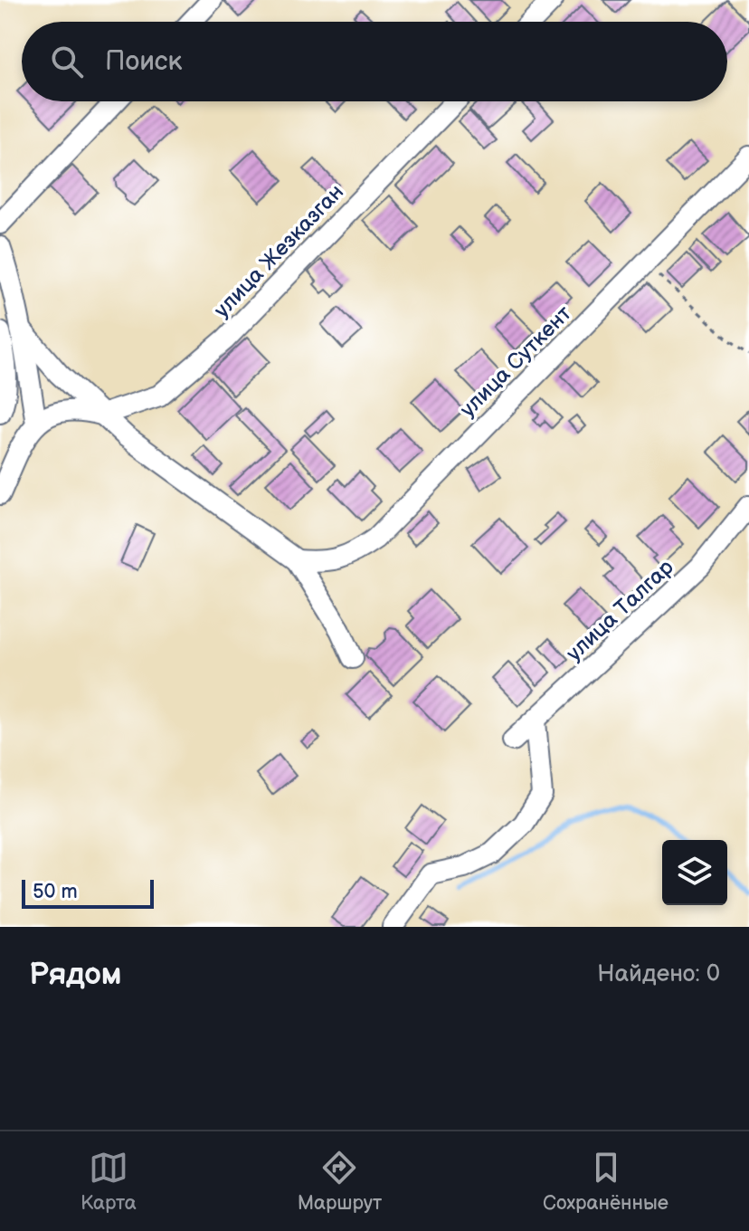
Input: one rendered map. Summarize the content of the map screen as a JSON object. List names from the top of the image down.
{
  "streets": {
    "street": ["улица Жезказган", "улица Суткент", "улица Талгар"]
  },
  "scale_bar": "50 m",
  "page": {
    "search": "Поиск",
    "scale": "50 m",
    "heading": ["Рядом", "Найдено: 0"],
    "nav": ["Карта", "Маршрут", "Сохранённые"]
  }
}
